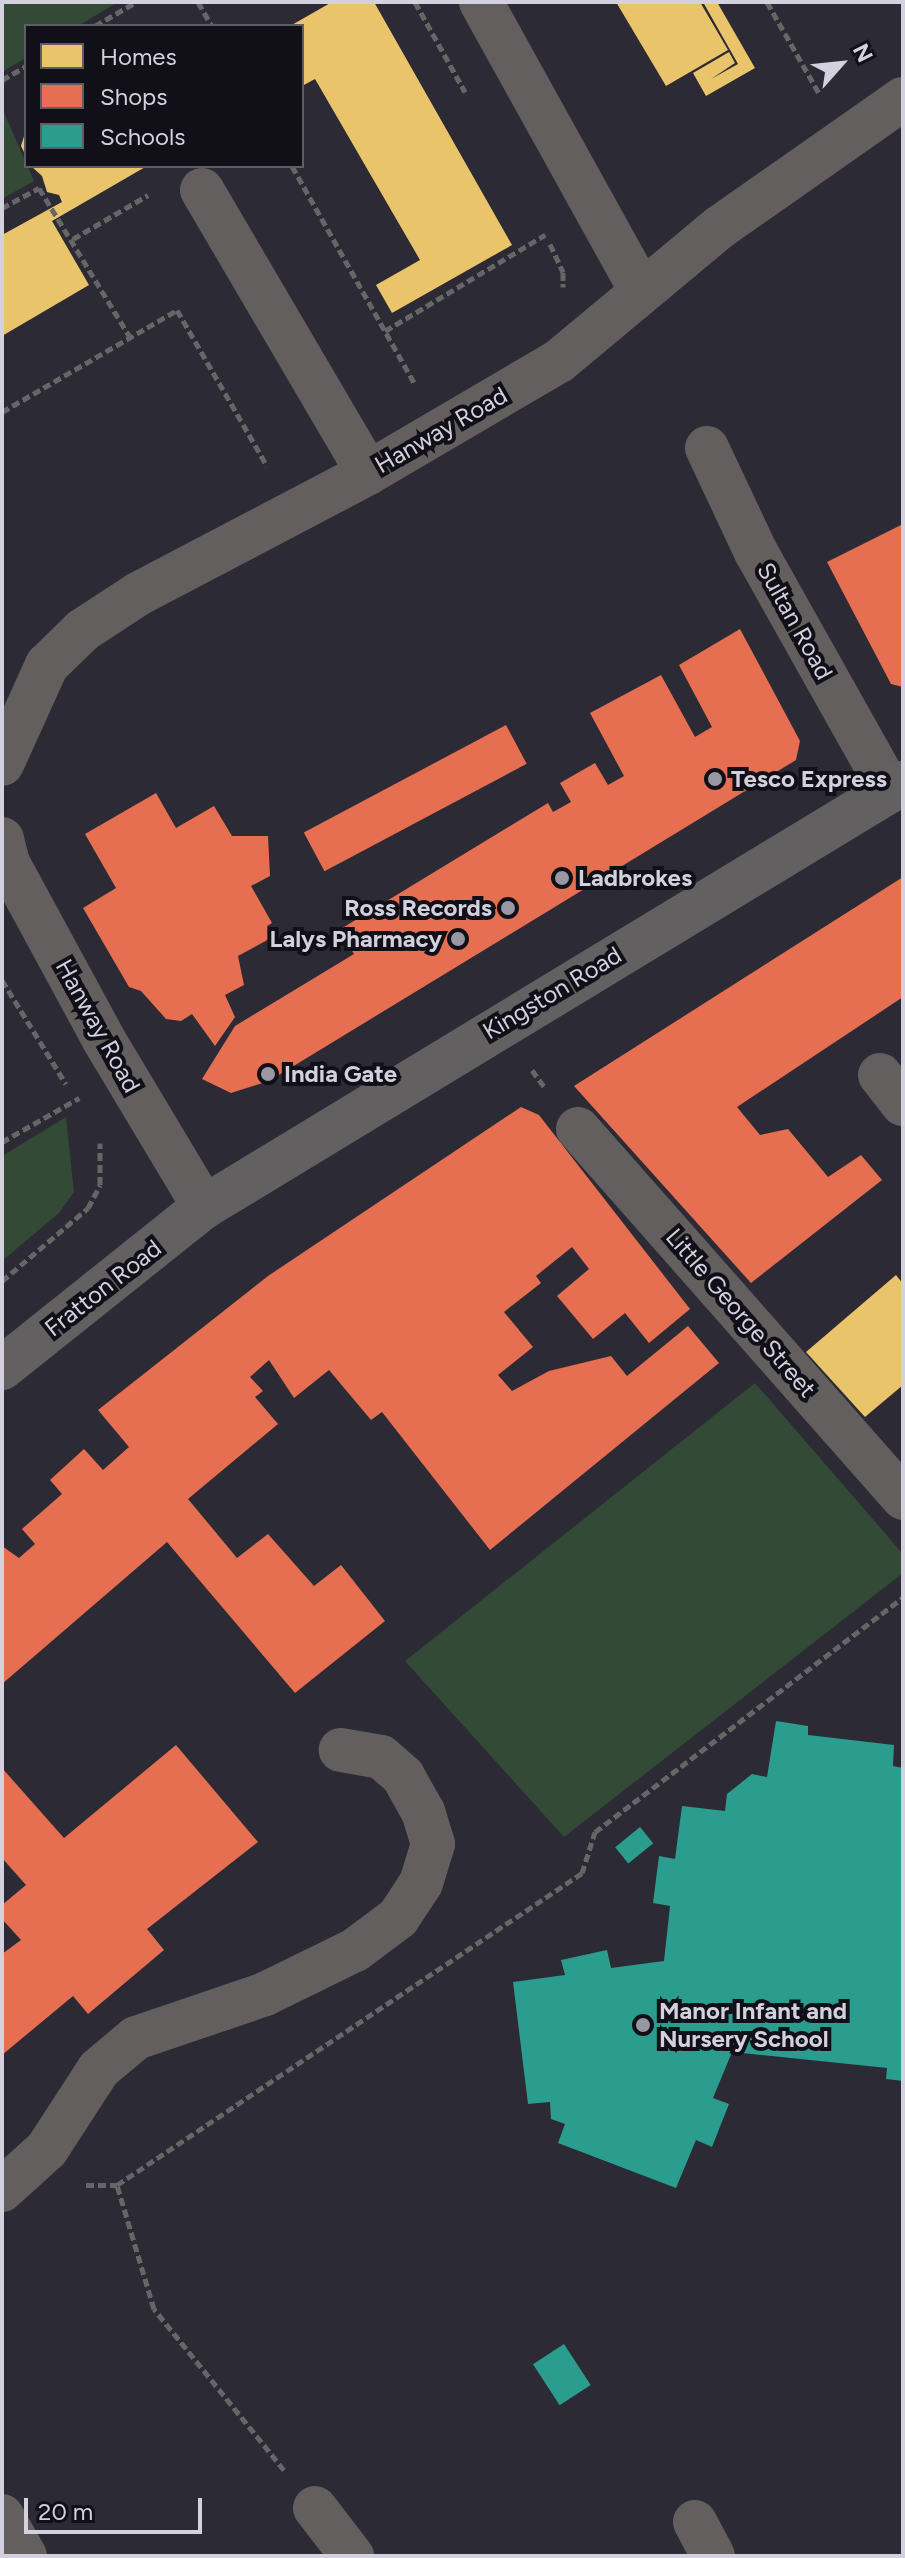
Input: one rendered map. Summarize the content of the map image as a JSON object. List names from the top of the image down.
{
  "streets": {
    "main road": ["Kingston Road", "Fratton Road"],
    "street": ["Hanway Road", "Sultan Road", "Little George Street"]
  },
  "crossings": [
    ["Hanway Road", "Kingston Road"],
    ["Hanway Road", "Fratton Road"],
    ["Sultan Road", "Kingston Road"],
    ["Kingston Road", "Fratton Road"]
  ],
  "places": [
    "Tesco Express",
    "Ladbrokes",
    "Ross Records",
    "Lalys Pharmacy",
    "India Gate",
    "Manor Infant and Nursery School"
  ],
  "legend": ["Homes", "Shops", "Schools"],
  "scale_bar": "20 m",
  "north": "top right"
}
